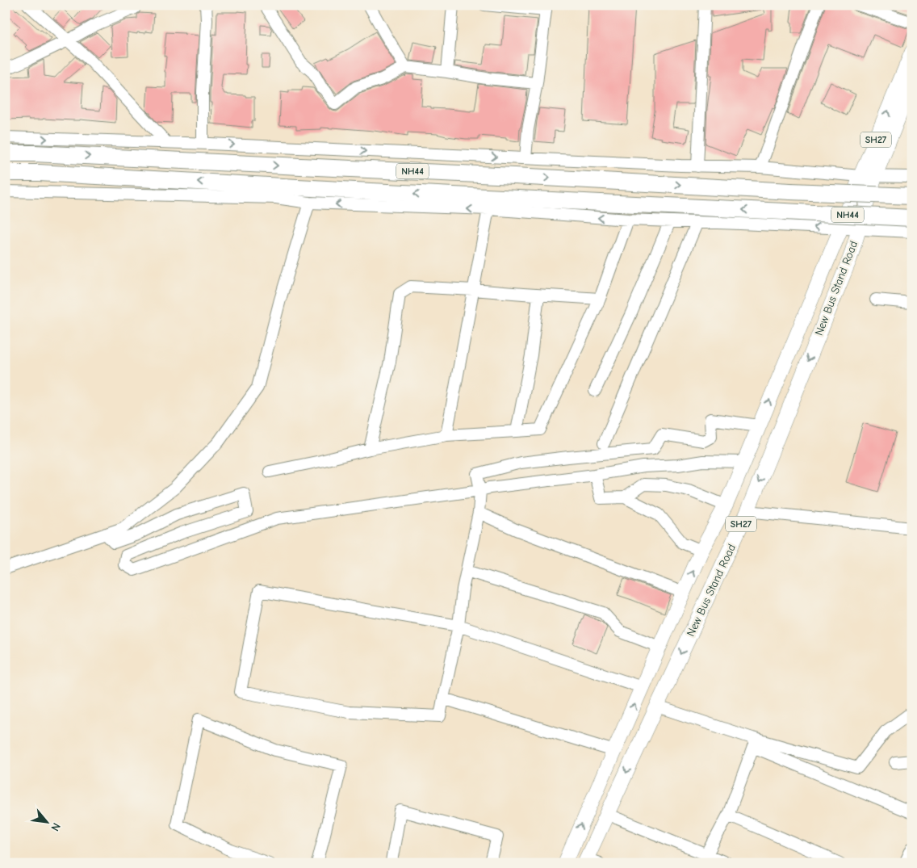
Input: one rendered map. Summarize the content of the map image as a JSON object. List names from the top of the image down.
{
  "streets": {
    "highway": ["NH44"],
    "main road": ["SH27", "New Bus Stand Road"]
  },
  "crossings": [
    ["SH27", "New Bus Stand Road"]
  ],
  "north": "bottom right"
}
